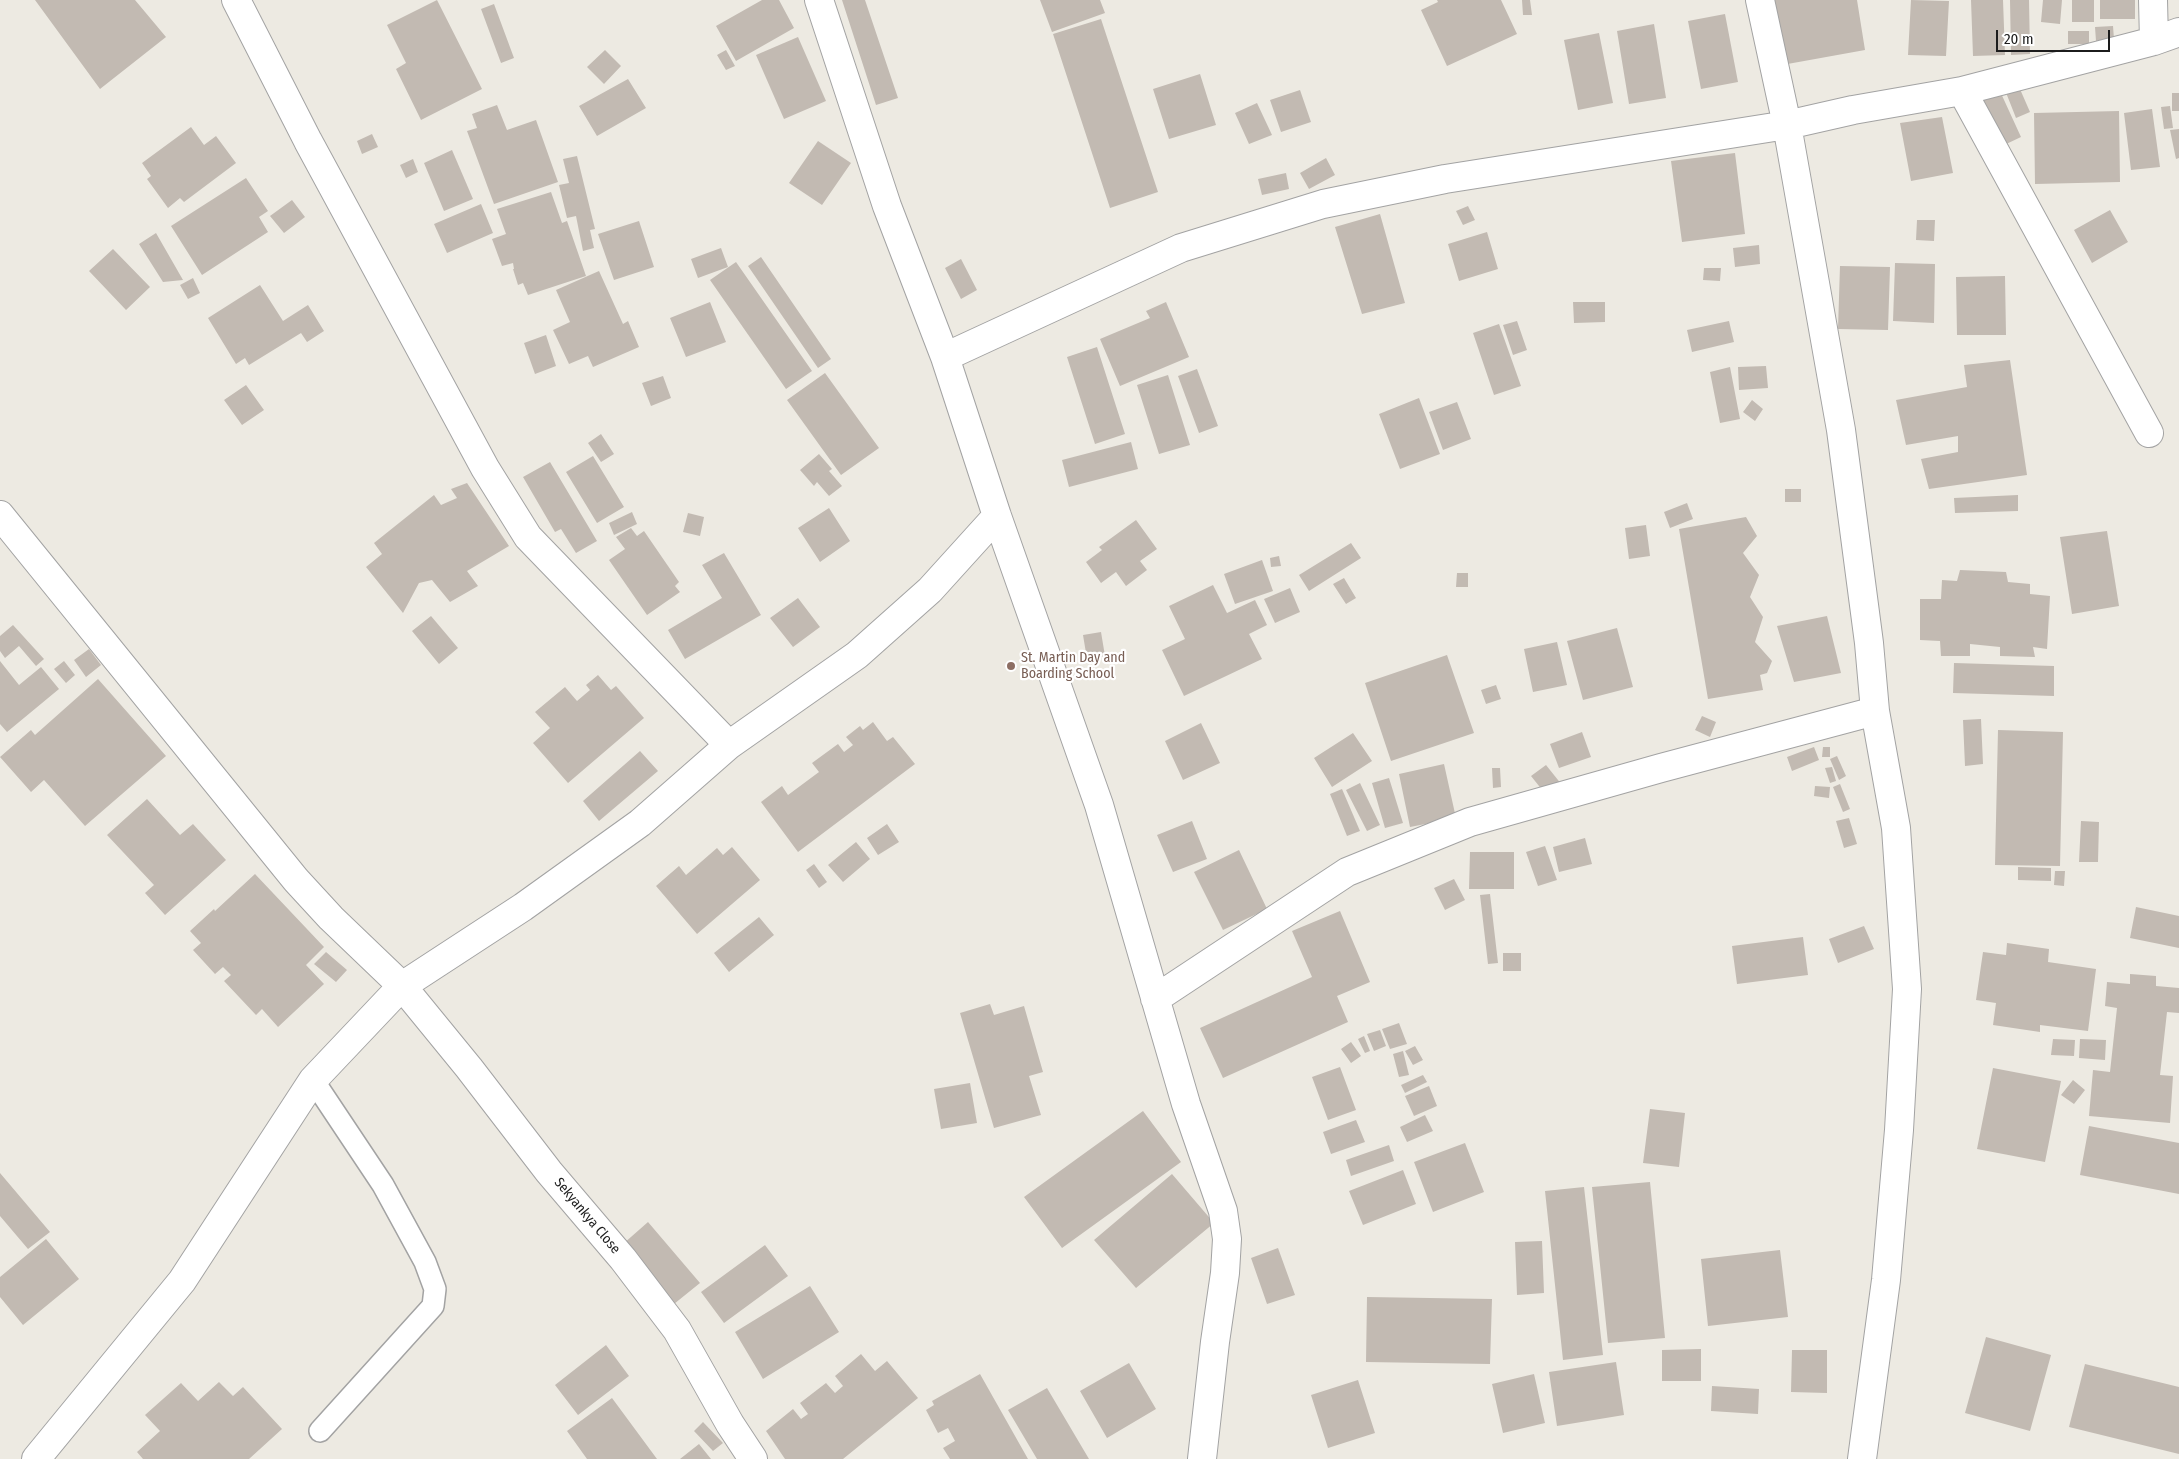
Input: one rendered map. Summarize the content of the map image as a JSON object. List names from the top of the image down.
{
  "streets": {
    "street": ["Sekyankya Close"]
  },
  "places": ["St. Martin Day and Boarding School"],
  "scale_bar": "20 m"
}
